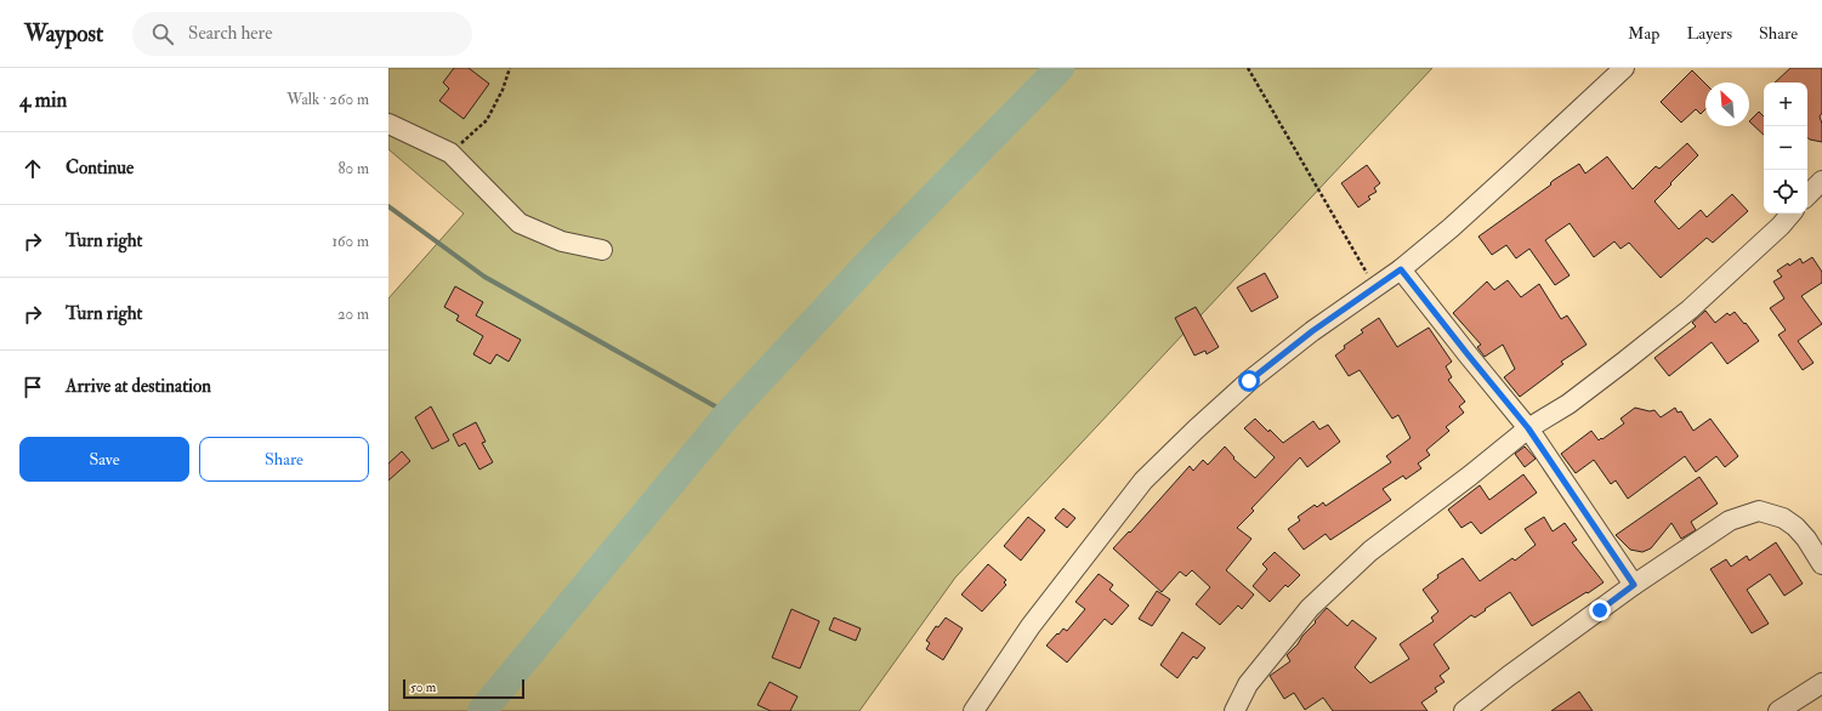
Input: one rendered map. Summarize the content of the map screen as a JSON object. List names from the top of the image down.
{
  "scale_bar": "50 m",
  "north": "top left",
  "page": {
    "header": "Waypost",
    "search": "Search here",
    "nav": ["Map", "Layers", "Share"],
    "heading": ["4 min", "Walk · 260 m"],
    "map_buttons": ["+", "−"],
    "list": [
      ["Continue", "80 m"],
      ["Turn right", "160 m"],
      ["Turn right", "20 m"],
      "Arrive at destination"
    ],
    "buttons": ["Save", "Share"],
    "scale": "50 m"
  }
}
